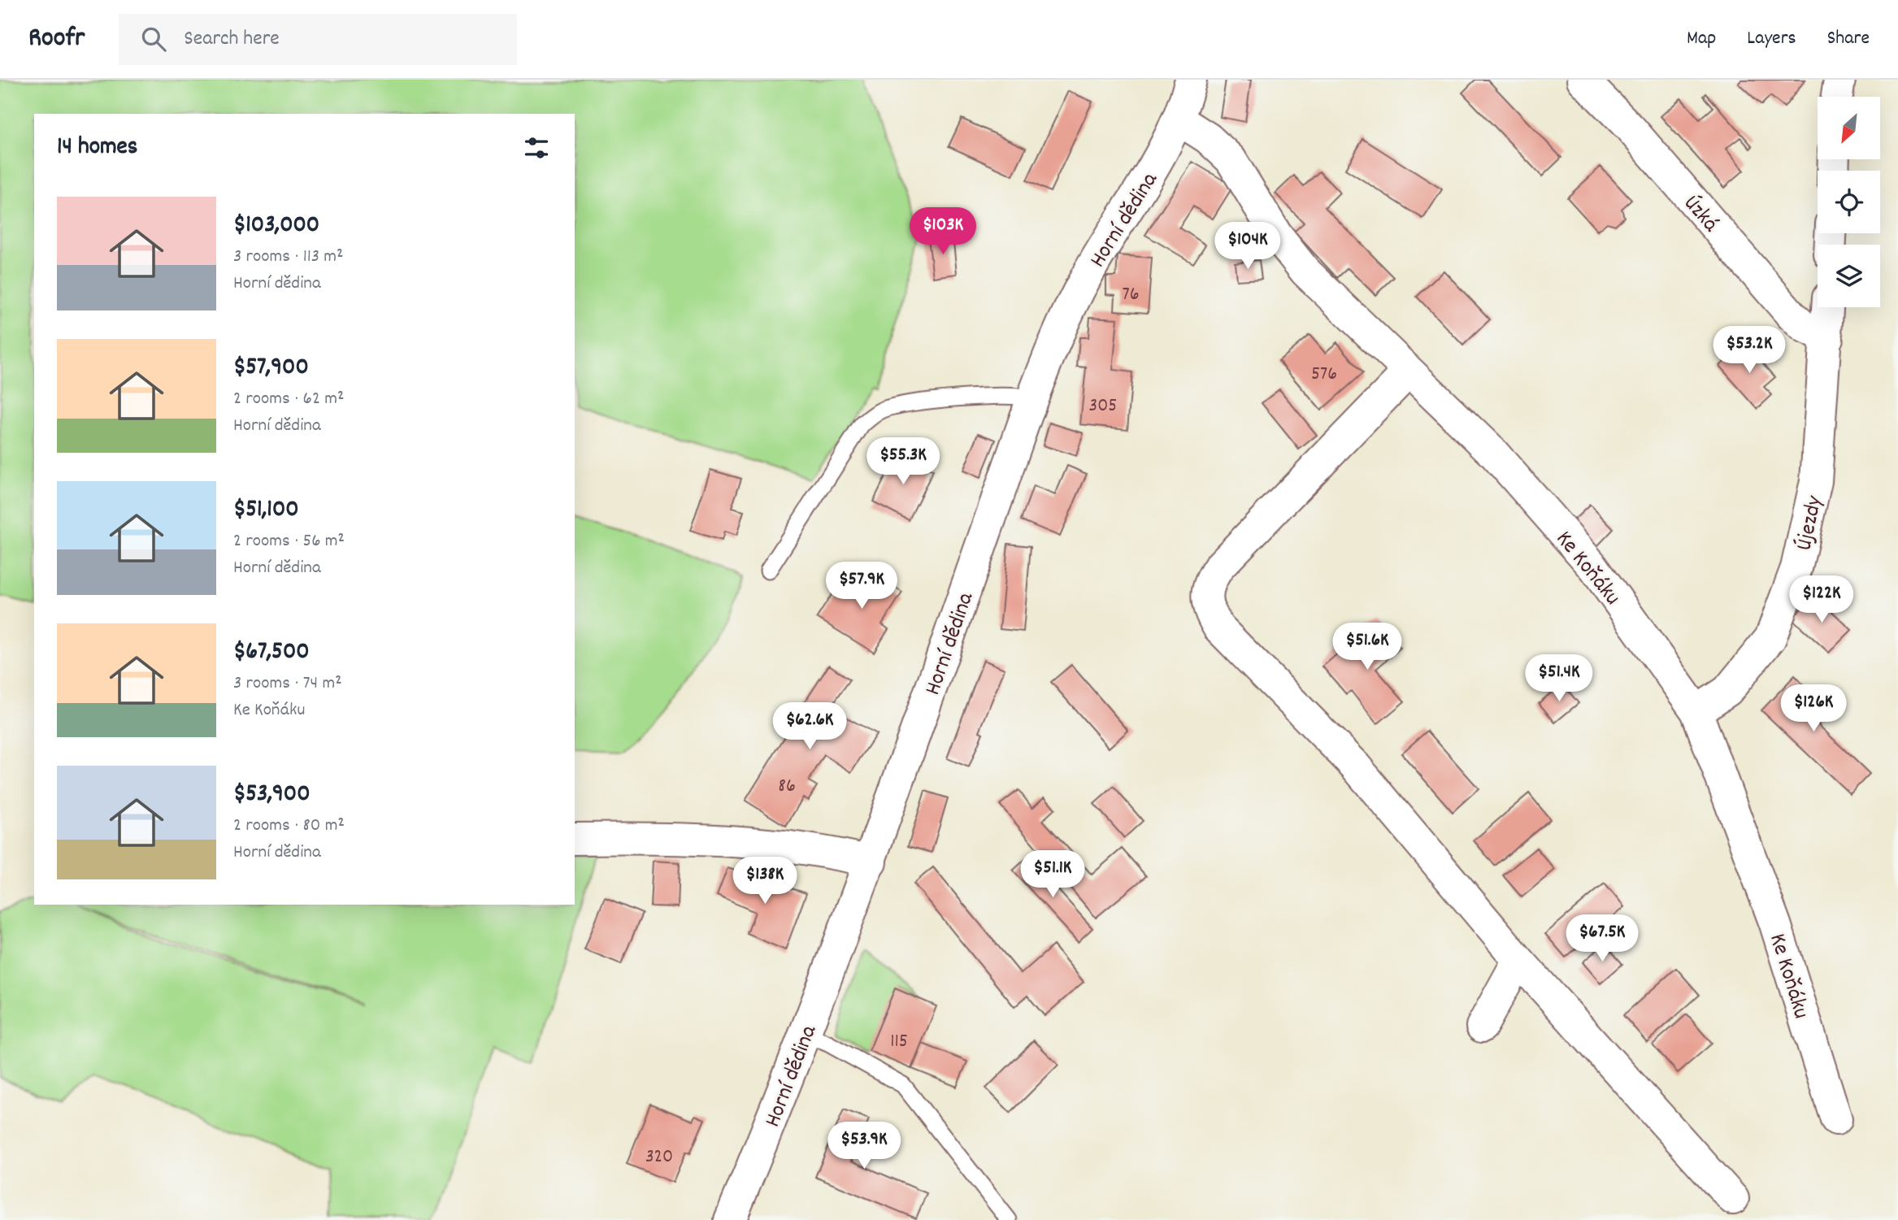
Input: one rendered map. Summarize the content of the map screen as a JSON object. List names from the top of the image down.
{
  "streets": {
    "street": [
      "Úzká",
      "Horní dědina",
      "Újezdy",
      "Ke Koňáku"
    ]
  },
  "crossings": [
    ["Úzká", "Újezdy"],
    ["Horní dědina", "Ke Koňáku"],
    ["Újezdy", "Ke Koňáku"]
  ],
  "house_numbers": [
    "76",
    "576",
    "305",
    "86",
    "115",
    "320"
  ],
  "north": "bottom left",
  "page": {
    "header": "Roofr",
    "search": "Search here",
    "nav": ["Map", "Layers", "Share"],
    "heading": "14 homes",
    "list": [
      {
        "name": "$103,000",
        "note": "3 rooms · 113 m² · Horní dědina"
      },
      {
        "name": "$57,900",
        "note": "2 rooms · 62 m² · Horní dědina"
      },
      {
        "name": "$51,100",
        "note": "2 rooms · 56 m² · Horní dědina"
      },
      {
        "name": "$67,500",
        "note": "3 rooms · 74 m² · Ke Koňáku"
      },
      {
        "name": "$53,900",
        "note": "2 rooms · 80 m² · Horní dědina"
      }
    ],
    "price": [
      "$103K",
      "$104K",
      "$53.2K",
      "$55.3K",
      "$57.9K",
      "$122K",
      "$51.6K",
      "$51.4K",
      "$126K",
      "$62.6K",
      "$51.1K",
      "$138K",
      "$67.5K",
      "$53.9K"
    ]
  }
}
